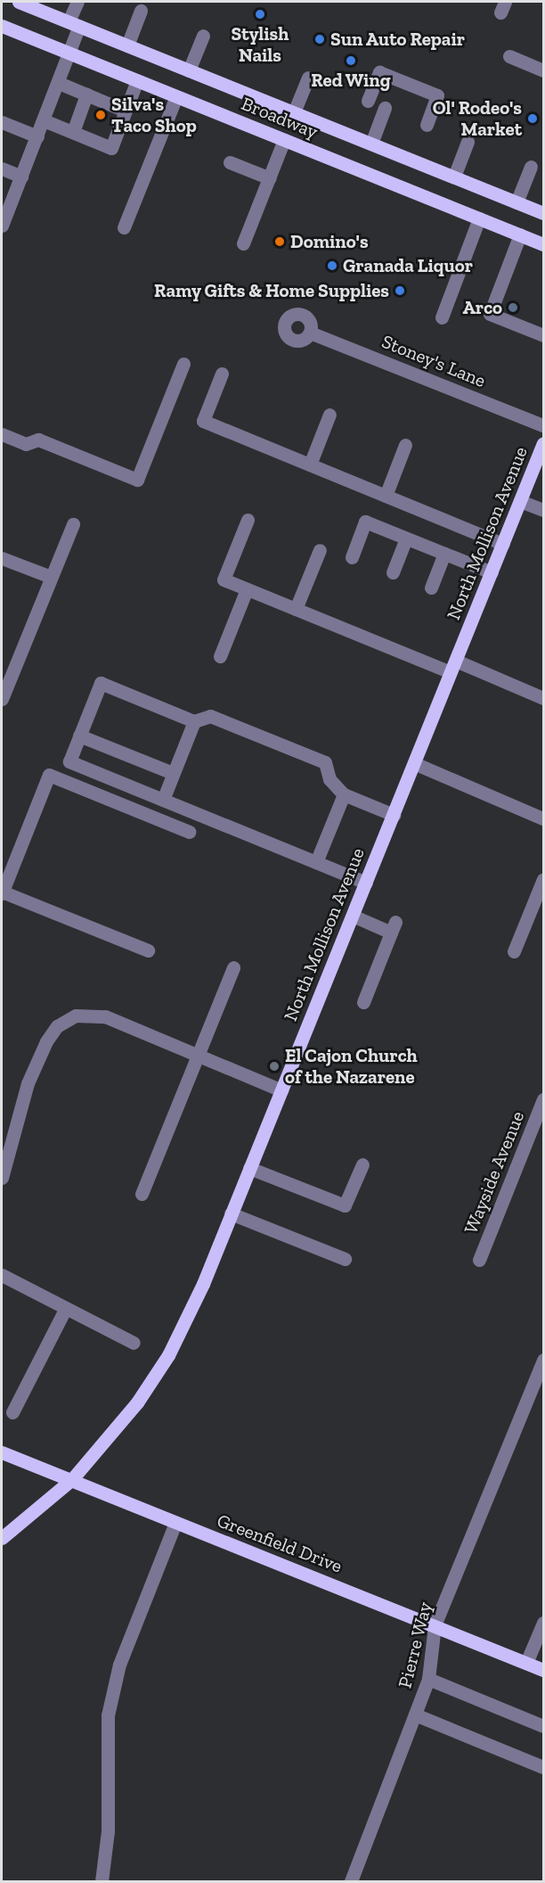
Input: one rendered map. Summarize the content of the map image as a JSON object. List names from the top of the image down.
{
  "streets": {
    "main road": ["Broadway", "North Mollison Avenue", "Greenfield Drive"],
    "street": ["Stoney's Lane", "Wayside Avenue", "Pierre Way"]
  },
  "crossings": [
    ["North Mollison Avenue", "Greenfield Drive"],
    ["Greenfield Drive", "Pierre Way"]
  ],
  "places": [
    "Stylish Nails",
    "Sun Auto Repair",
    "Red Wing",
    "Silva's Taco Shop",
    "Ol' Rodeo's Market",
    "Domino's",
    "Granada Liquor",
    "Ramy Gifts & Home Supplies",
    "Arco",
    "El Cajon Church of the Nazarene"
  ]
}
